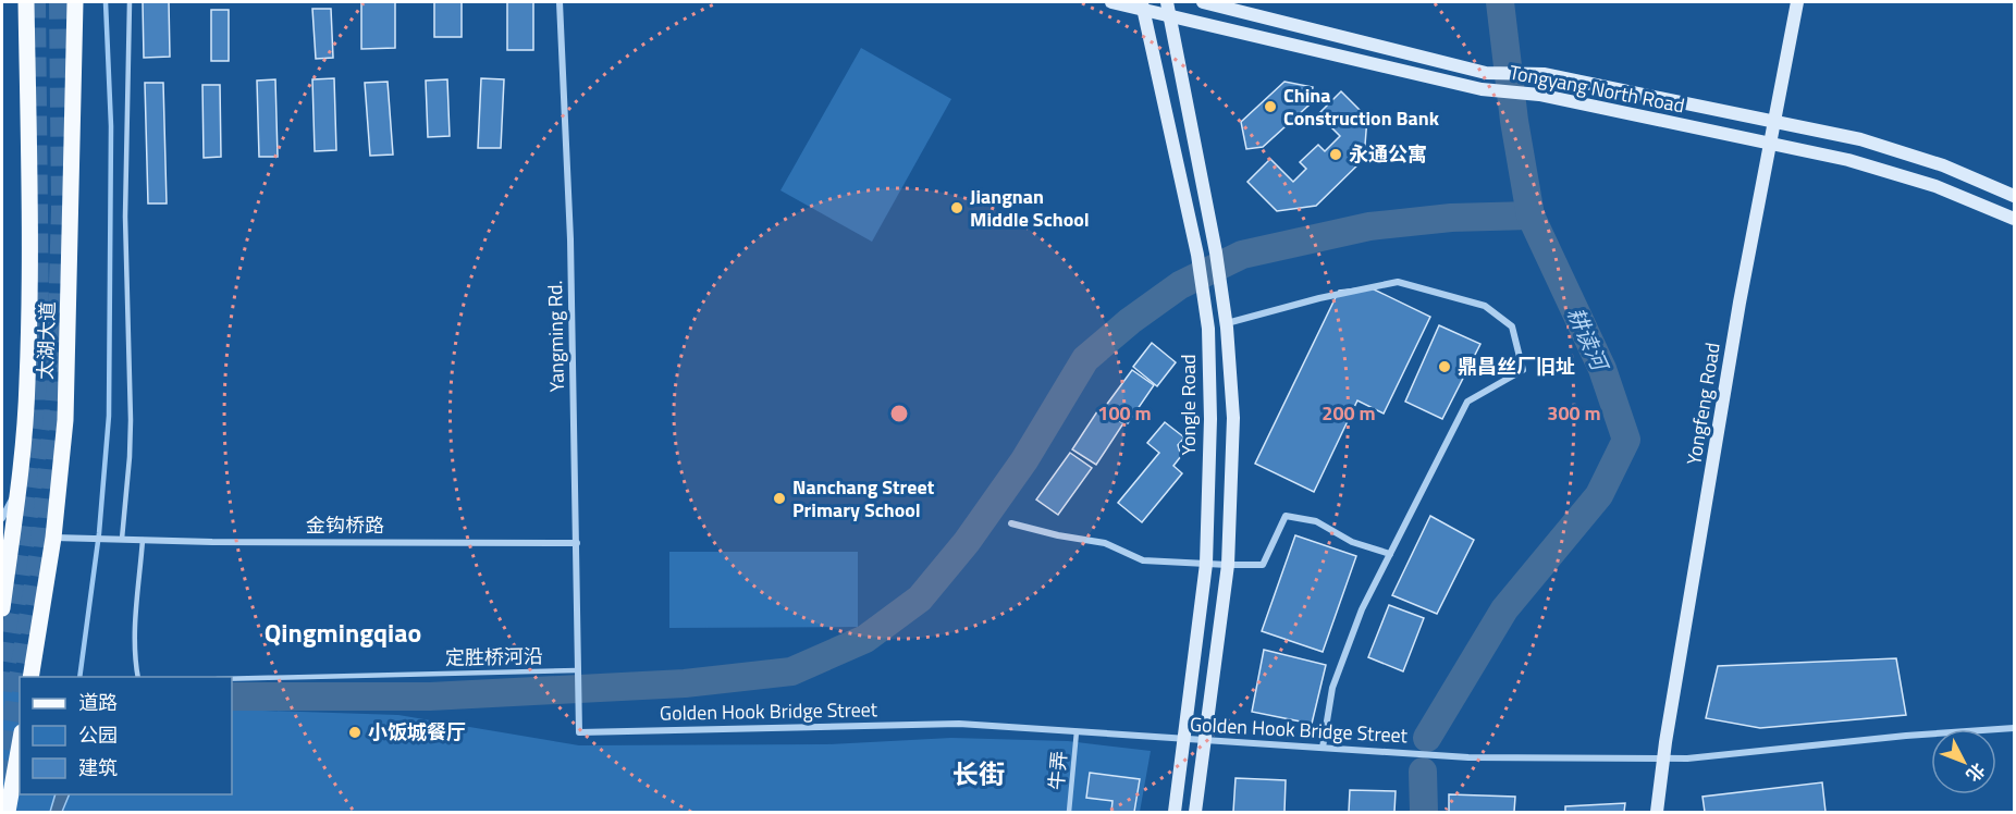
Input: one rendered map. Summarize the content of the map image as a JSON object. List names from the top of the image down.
{
  "streets": {
    "main road": [
      "Tongyang North Road",
      "太湖大道",
      "Yongfeng Road",
      "Yongle Road"
    ],
    "street": ["Yangming Rd.", "金钩桥路", "Golden Hook Bridge Street"],
    "lane": ["定胜桥河沿", "牛弄"]
  },
  "crossings": [
    ["Tongyang North Road", "Yongfeng Road"],
    ["Tongyang North Road", "Yongle Road"],
    ["Yangming Rd.", "金钩桥路"],
    ["Yangming Rd.", "定胜桥河沿"],
    ["Yangming Rd.", "Golden Hook Bridge Street"],
    ["太湖大道", "金钩桥路"],
    ["Yongfeng Road", "Golden Hook Bridge Street"],
    ["Yongle Road", "Golden Hook Bridge Street"],
    ["Golden Hook Bridge Street", "牛弄"]
  ],
  "districts": ["Qingmingqiao", "长街"],
  "water": ["耕读河"],
  "places": [
    "China Construction Bank",
    "永通公寓",
    "Jiangnan Middle School",
    "鼎昌丝厂旧址",
    "Nanchang Street Primary School",
    "小饭城餐厅"
  ],
  "legend": ["道路", "公园", "建筑"],
  "north": "bottom right",
  "rings": ["100 m", "200 m", "300 m"]
}
